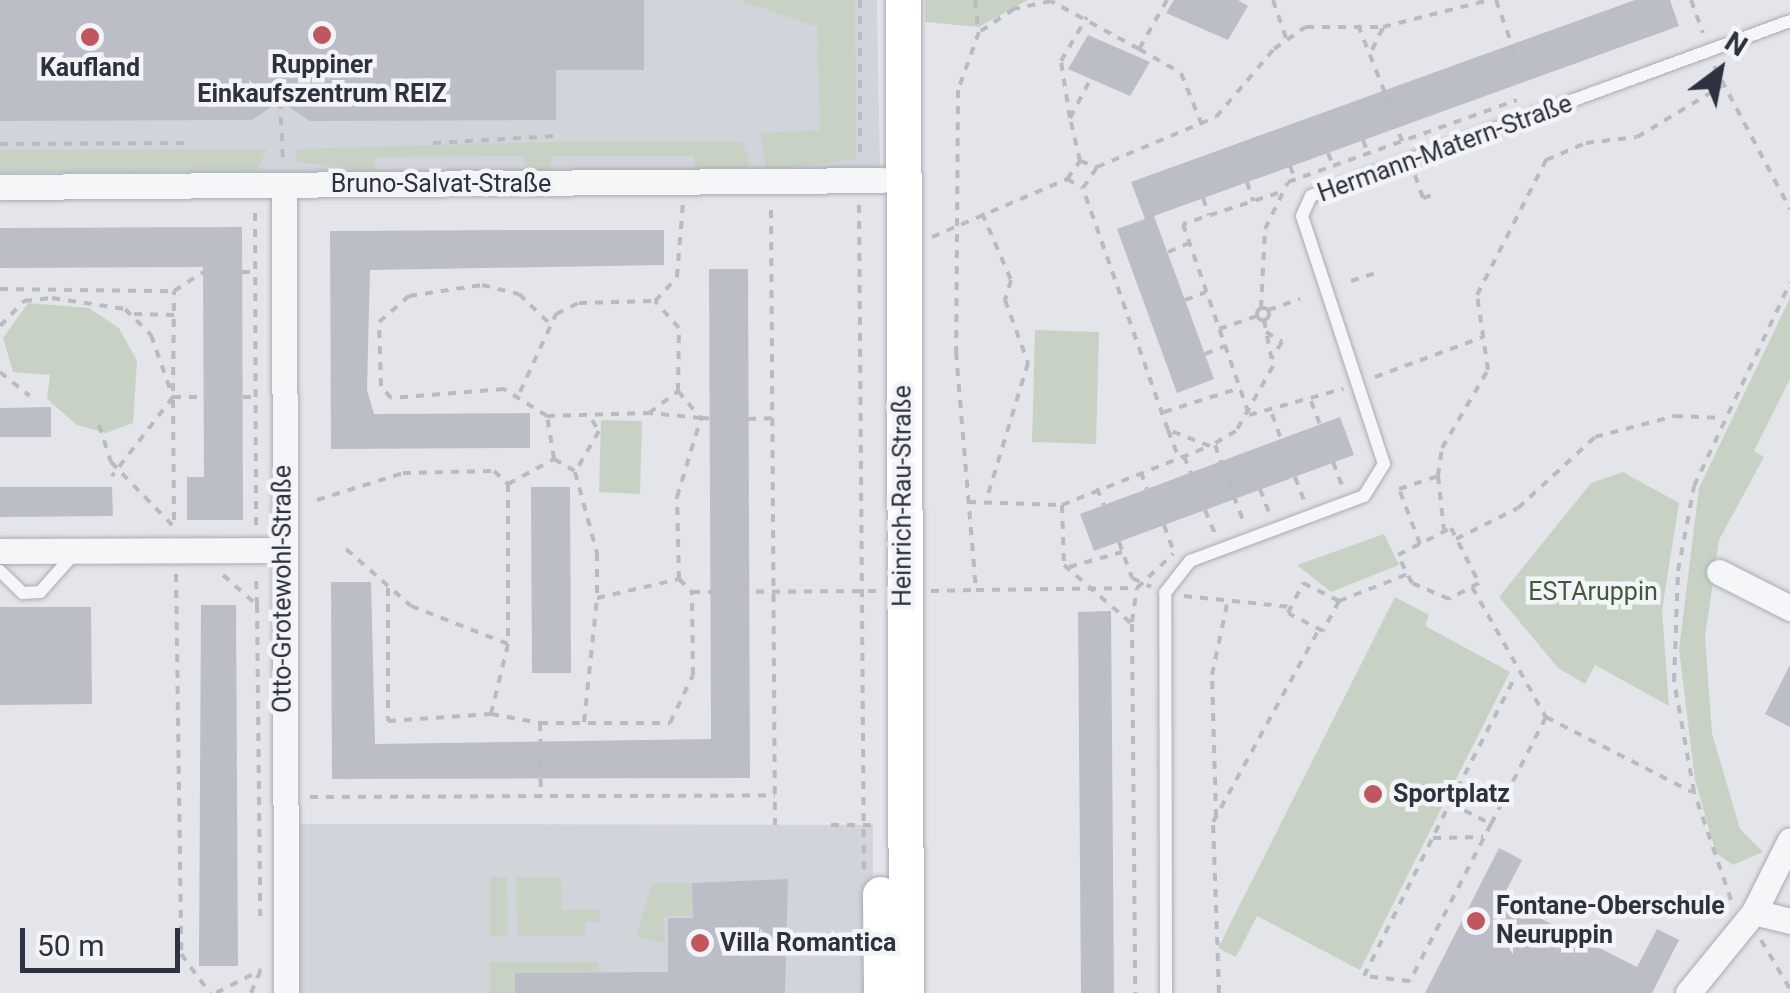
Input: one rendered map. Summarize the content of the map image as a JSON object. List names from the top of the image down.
{
  "streets": {
    "main road": ["Heinrich-Rau-Straße"],
    "street": ["Bruno-Salvat-Straße", "Otto-Grotewohl-Straße"],
    "lane": ["Hermann-Matern-Straße"]
  },
  "crossings": [
    ["Bruno-Salvat-Straße", "Heinrich-Rau-Straße"],
    ["Bruno-Salvat-Straße", "Otto-Grotewohl-Straße"]
  ],
  "parks": ["ESTAruppin"],
  "places": [
    "Ruppiner Einkaufszentrum REIZ",
    "Kaufland",
    "Sportplatz",
    "Fontane-Oberschule Neuruppin",
    "Villa Romantica"
  ],
  "scale_bar": "50 m",
  "north": "top right"
}
